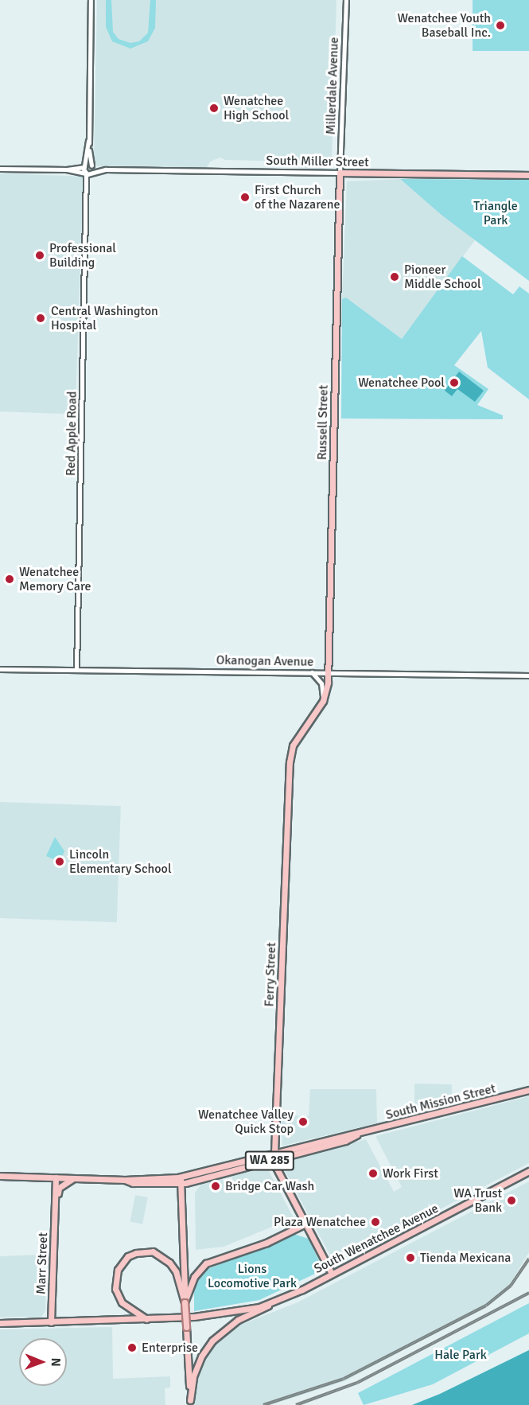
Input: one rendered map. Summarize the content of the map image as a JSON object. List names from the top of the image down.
{
  "streets": {
    "main road": [
      "South Miller Street",
      "Russell Street",
      "Ferry Street",
      "South Mission Street",
      "WA 285",
      "South Wenatchee Avenue",
      "Marr Street"
    ],
    "street": ["Millerdale Avenue", "Red Apple Road", "Okanogan Avenue"]
  },
  "crossings": [
    ["Millerdale Avenue", "South Miller Street"],
    ["Millerdale Avenue", "Russell Street"],
    ["South Miller Street", "Russell Street"],
    ["South Miller Street", "Red Apple Road"],
    ["Russell Street", "Okanogan Avenue"],
    ["Russell Street", "Ferry Street"],
    ["Red Apple Road", "Okanogan Avenue"],
    ["Okanogan Avenue", "Ferry Street"],
    ["Ferry Street", "South Mission Street"],
    ["Ferry Street", "South Wenatchee Avenue"],
    ["South Mission Street", "Marr Street"],
    ["South Wenatchee Avenue", "Marr Street"]
  ],
  "parks": ["Triangle Park", "Lions Locomotive Park", "Hale Park"],
  "places": [
    "Wenatchee Youth Baseball Inc.",
    "Wenatchee High School",
    "First Church of the Nazarene",
    "Professional Building",
    "Pioneer Middle School",
    "Central Washington Hospital",
    "Wenatchee Pool",
    "Wenatchee Memory Care",
    "Lincoln Elementary School",
    "Wenatchee Valley Quick Stop",
    "Work First",
    "Bridge Car Wash",
    "WA Trust Bank",
    "Plaza Wenatchee",
    "Tienda Mexicana",
    "Enterprise"
  ],
  "north": "right"
}
